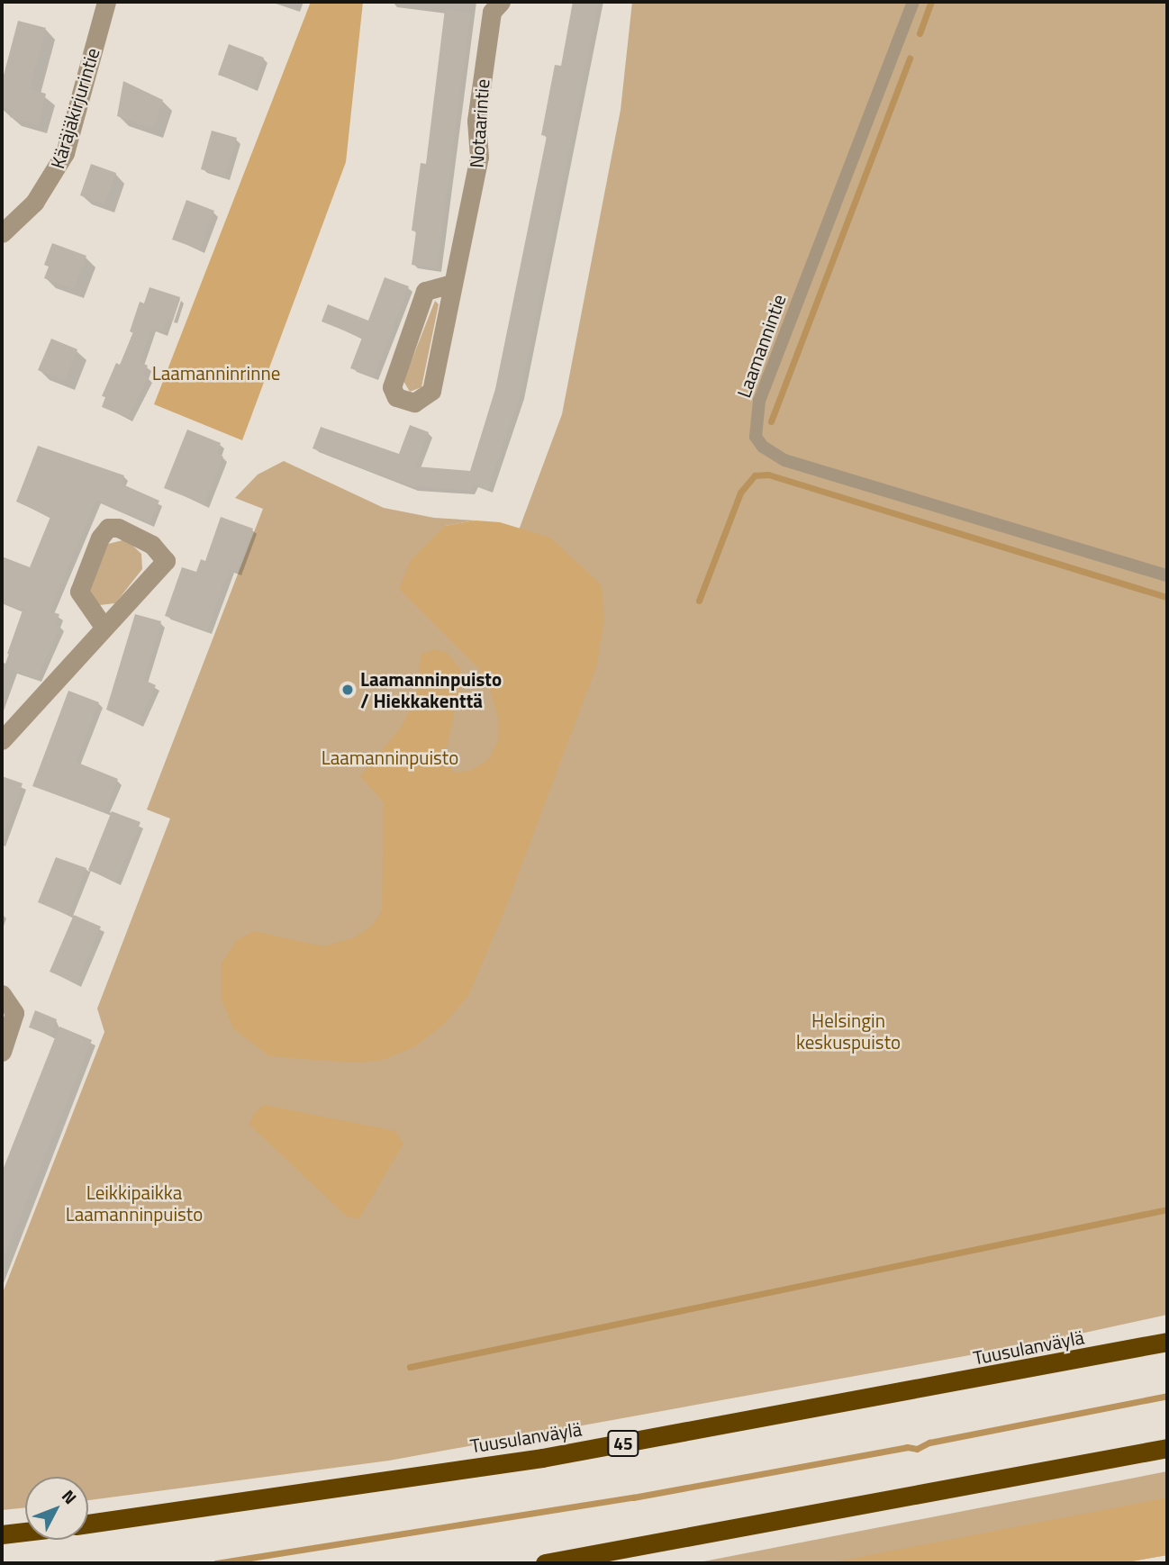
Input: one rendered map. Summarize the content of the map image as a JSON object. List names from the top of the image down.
{
  "streets": {
    "highway": ["Tuusulanväylä", "45"],
    "street": ["Käräjäkirjurintie", "Notaarintie"],
    "lane": ["Laamannintie"]
  },
  "parks": [
    "Laamanninrinne",
    "Laamanninpuisto",
    "Helsingin keskuspuisto",
    "Leikkipaikka Laamanninpuisto"
  ],
  "places": ["Laamanninpuisto / Hiekkakenttä"],
  "north": "top right"
}
